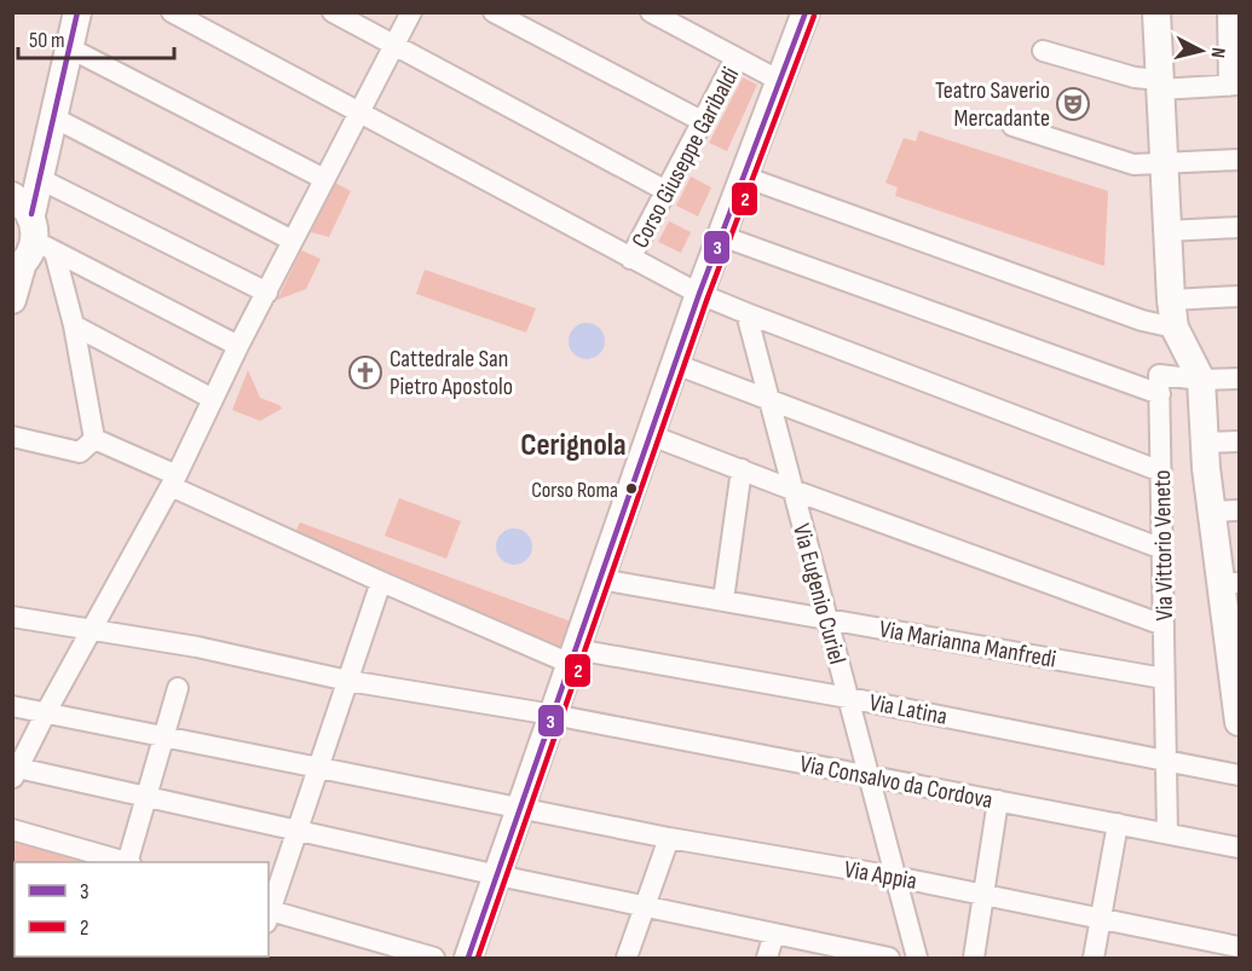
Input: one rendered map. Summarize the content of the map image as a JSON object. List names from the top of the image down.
{
  "streets": {
    "street": [
      "Corso Giuseppe Garibaldi",
      "Via Vittorio Veneto",
      "Via Eugenio Curiel",
      "Via Marianna Manfredi",
      "Via Latina",
      "Via Consalvo da Cordova",
      "Via Appia"
    ]
  },
  "crossings": [
    ["Via Vittorio Veneto", "Via Marianna Manfredi"],
    ["Via Vittorio Veneto", "Via Latina"],
    ["Via Vittorio Veneto", "Via Consalvo da Cordova"],
    ["Via Eugenio Curiel", "Via Marianna Manfredi"],
    ["Via Eugenio Curiel", "Via Latina"],
    ["Via Eugenio Curiel", "Via Consalvo da Cordova"],
    ["Via Eugenio Curiel", "Via Appia"]
  ],
  "districts": ["Cerignola"],
  "places": {
    "theatre": ["Teatro Saverio Mercadante"],
    "church": ["Cattedrale San Pietro Apostolo"],
    "other": ["Corso Roma"]
  },
  "lines": ["transit line 3", "transit line 2"],
  "legend": ["3", "2"],
  "scale_bar": "50 m",
  "north": "right"
}
